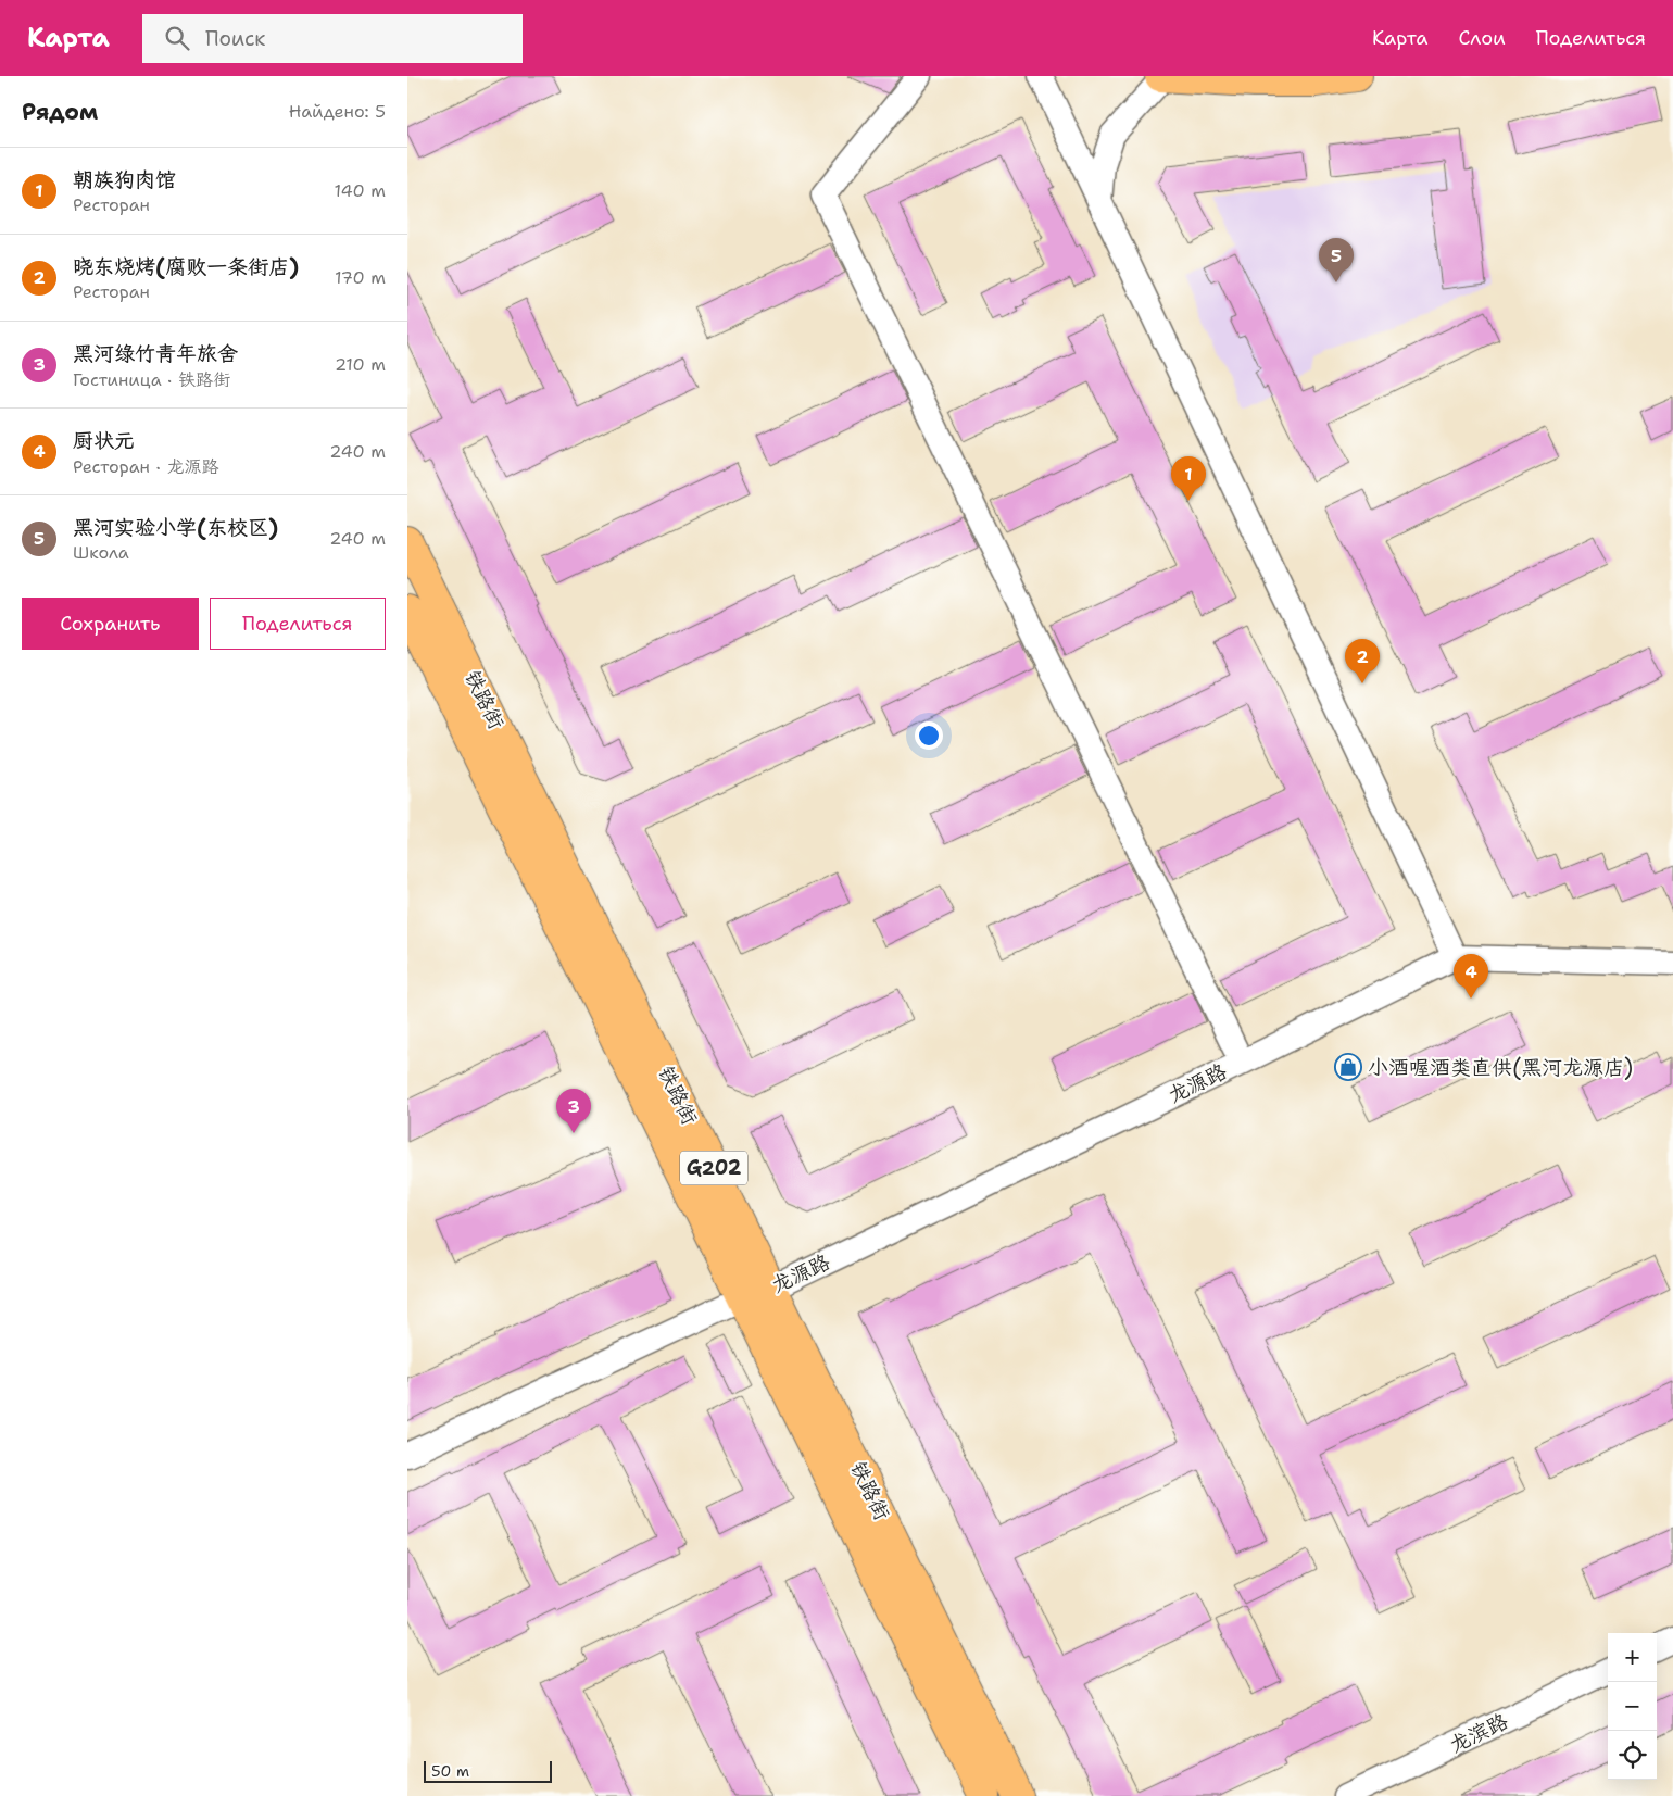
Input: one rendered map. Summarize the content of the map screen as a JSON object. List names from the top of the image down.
{
  "streets": {
    "main road": ["铁路街", "G202"],
    "street": ["龙源路", "龙滨路"]
  },
  "crossings": [
    ["铁路街", "龙源路"]
  ],
  "places": {
    "shop": ["小酒喔酒类直供(黑河龙源店)"]
  },
  "scale_bar": "50 m",
  "page": {
    "header": "Карта",
    "search": "Поиск",
    "nav": ["Карта", "Слои", "Поделиться"],
    "heading": ["Рядом", "Найдено: 5"],
    "list": [
      {
        "mark": "1",
        "name": "朝族狗肉馆",
        "note": "Ресторан",
        "value": "140 m"
      },
      {
        "mark": "2",
        "name": "晓东烧烤(腐败一条街店)",
        "note": "Ресторан",
        "value": "170 m"
      },
      {
        "mark": "3",
        "name": "黑河绿竹青年旅舍",
        "note": "Гостиница · 铁路街",
        "value": "210 m"
      },
      {
        "mark": "4",
        "name": "厨状元",
        "note": "Ресторан · 龙源路",
        "value": "240 m"
      },
      {
        "mark": "5",
        "name": "黑河实验小学(东校区)",
        "note": "Школа",
        "value": "240 m"
      }
    ],
    "pins": [
      "5",
      "1",
      "2",
      "4",
      "3"
    ],
    "buttons": ["Сохранить", "Поделиться"],
    "map_buttons": ["+", "−"],
    "scale": "50 m"
  }
}
